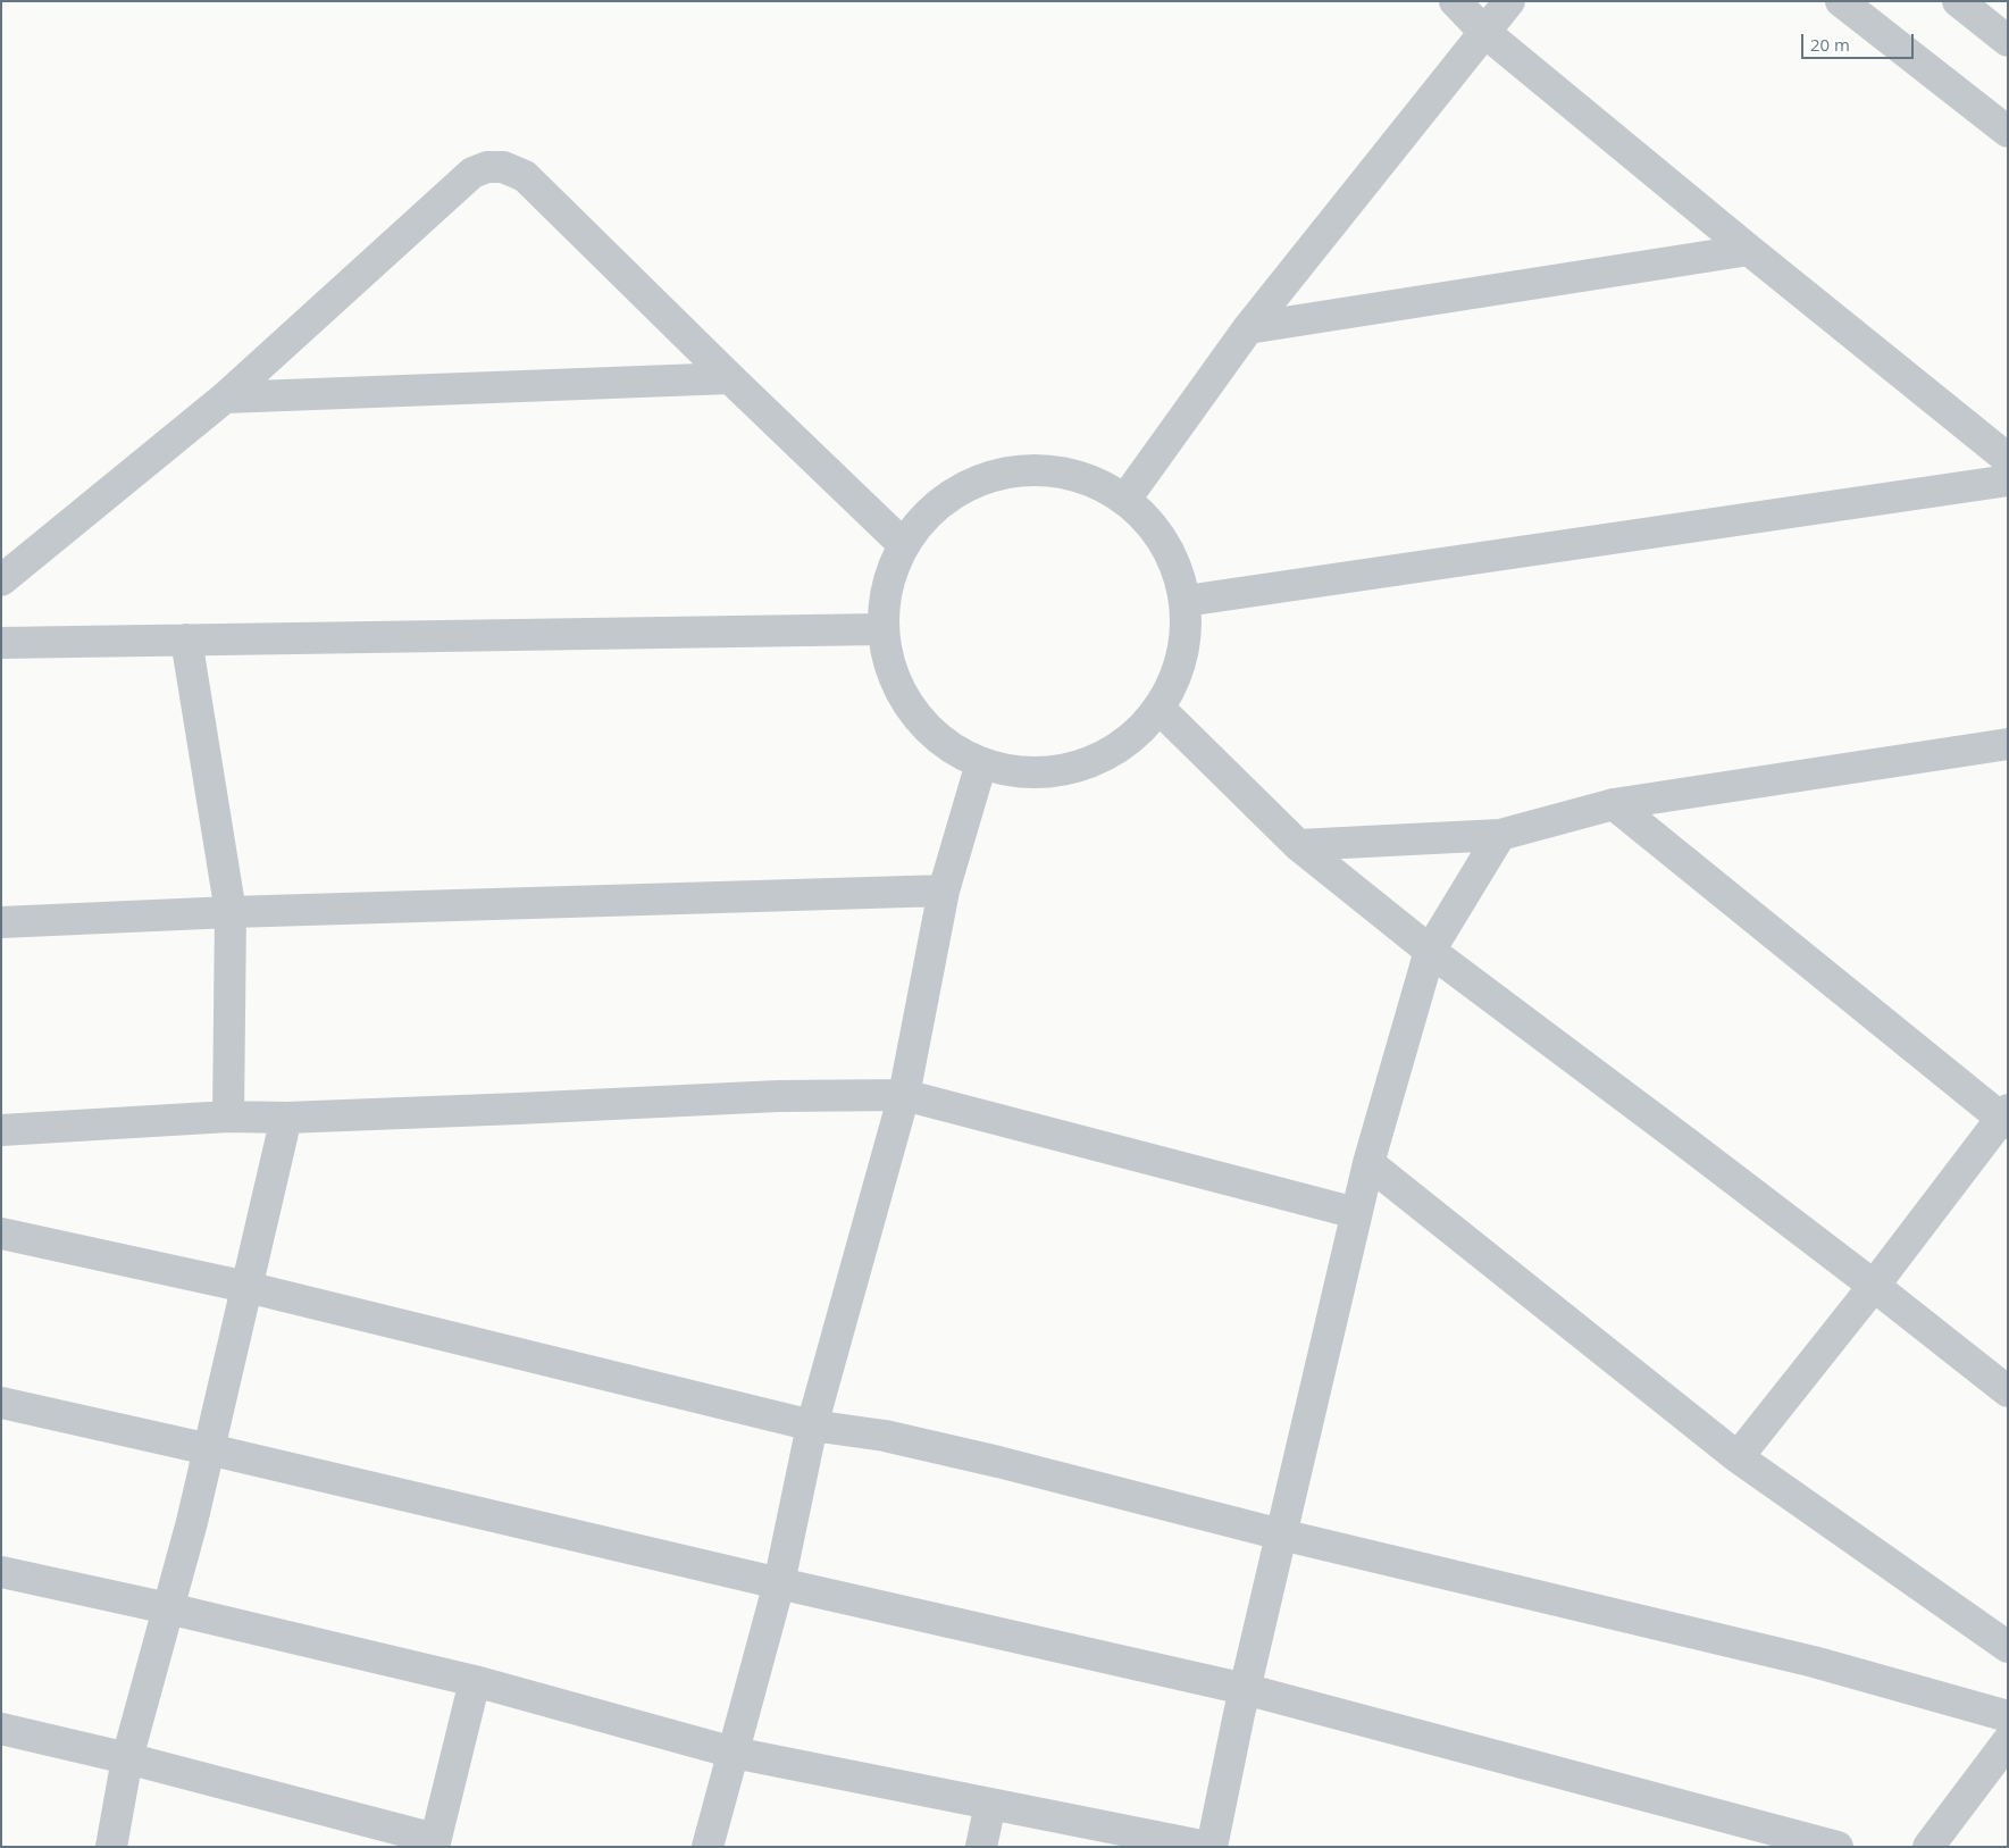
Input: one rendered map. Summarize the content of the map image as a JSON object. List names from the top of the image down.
{
  "scale_bar": "20 m"
}
